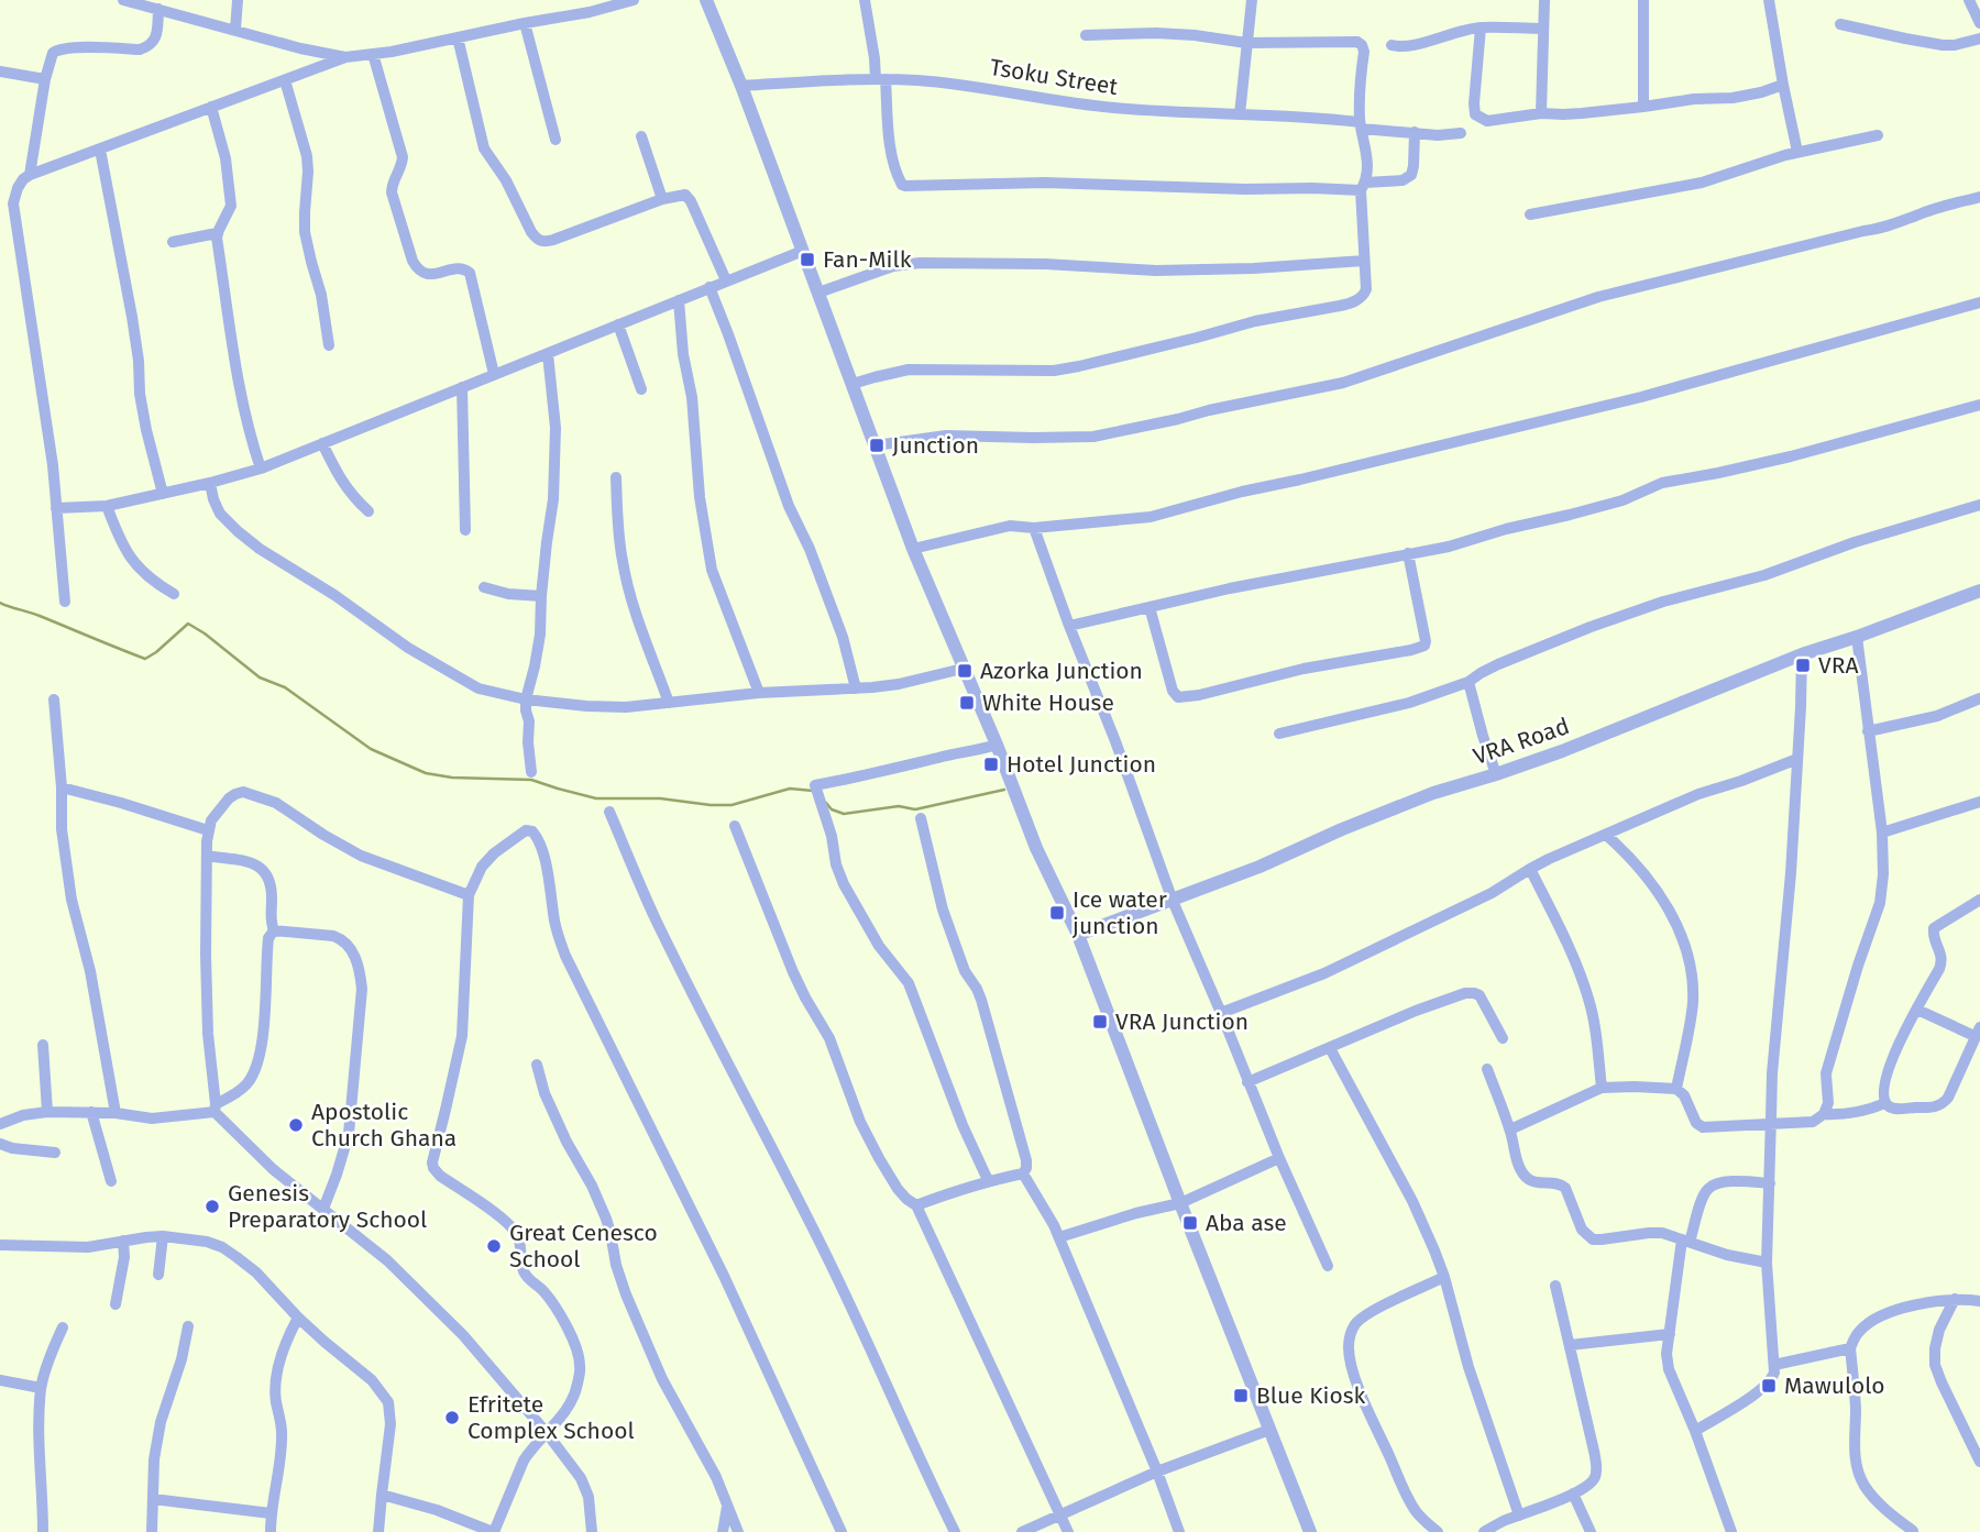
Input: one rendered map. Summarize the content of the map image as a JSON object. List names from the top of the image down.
{
  "streets": {
    "street": ["Tsoku Street", "VRA Road"]
  },
  "places": {
    "transit": [
      "Fan-Milk",
      "Junction",
      "VRA",
      "Azorka Junction",
      "White House",
      "Hotel Junction",
      "Ice water junction",
      "VRA Junction",
      "Aba ase",
      "Mawulolo",
      "Blue Kiosk"
    ],
    "other": [
      "Apostolic Church Ghana",
      "Genesis Preparatory School",
      "Great Cenesco School",
      "Efritete Complex School"
    ]
  }
}
